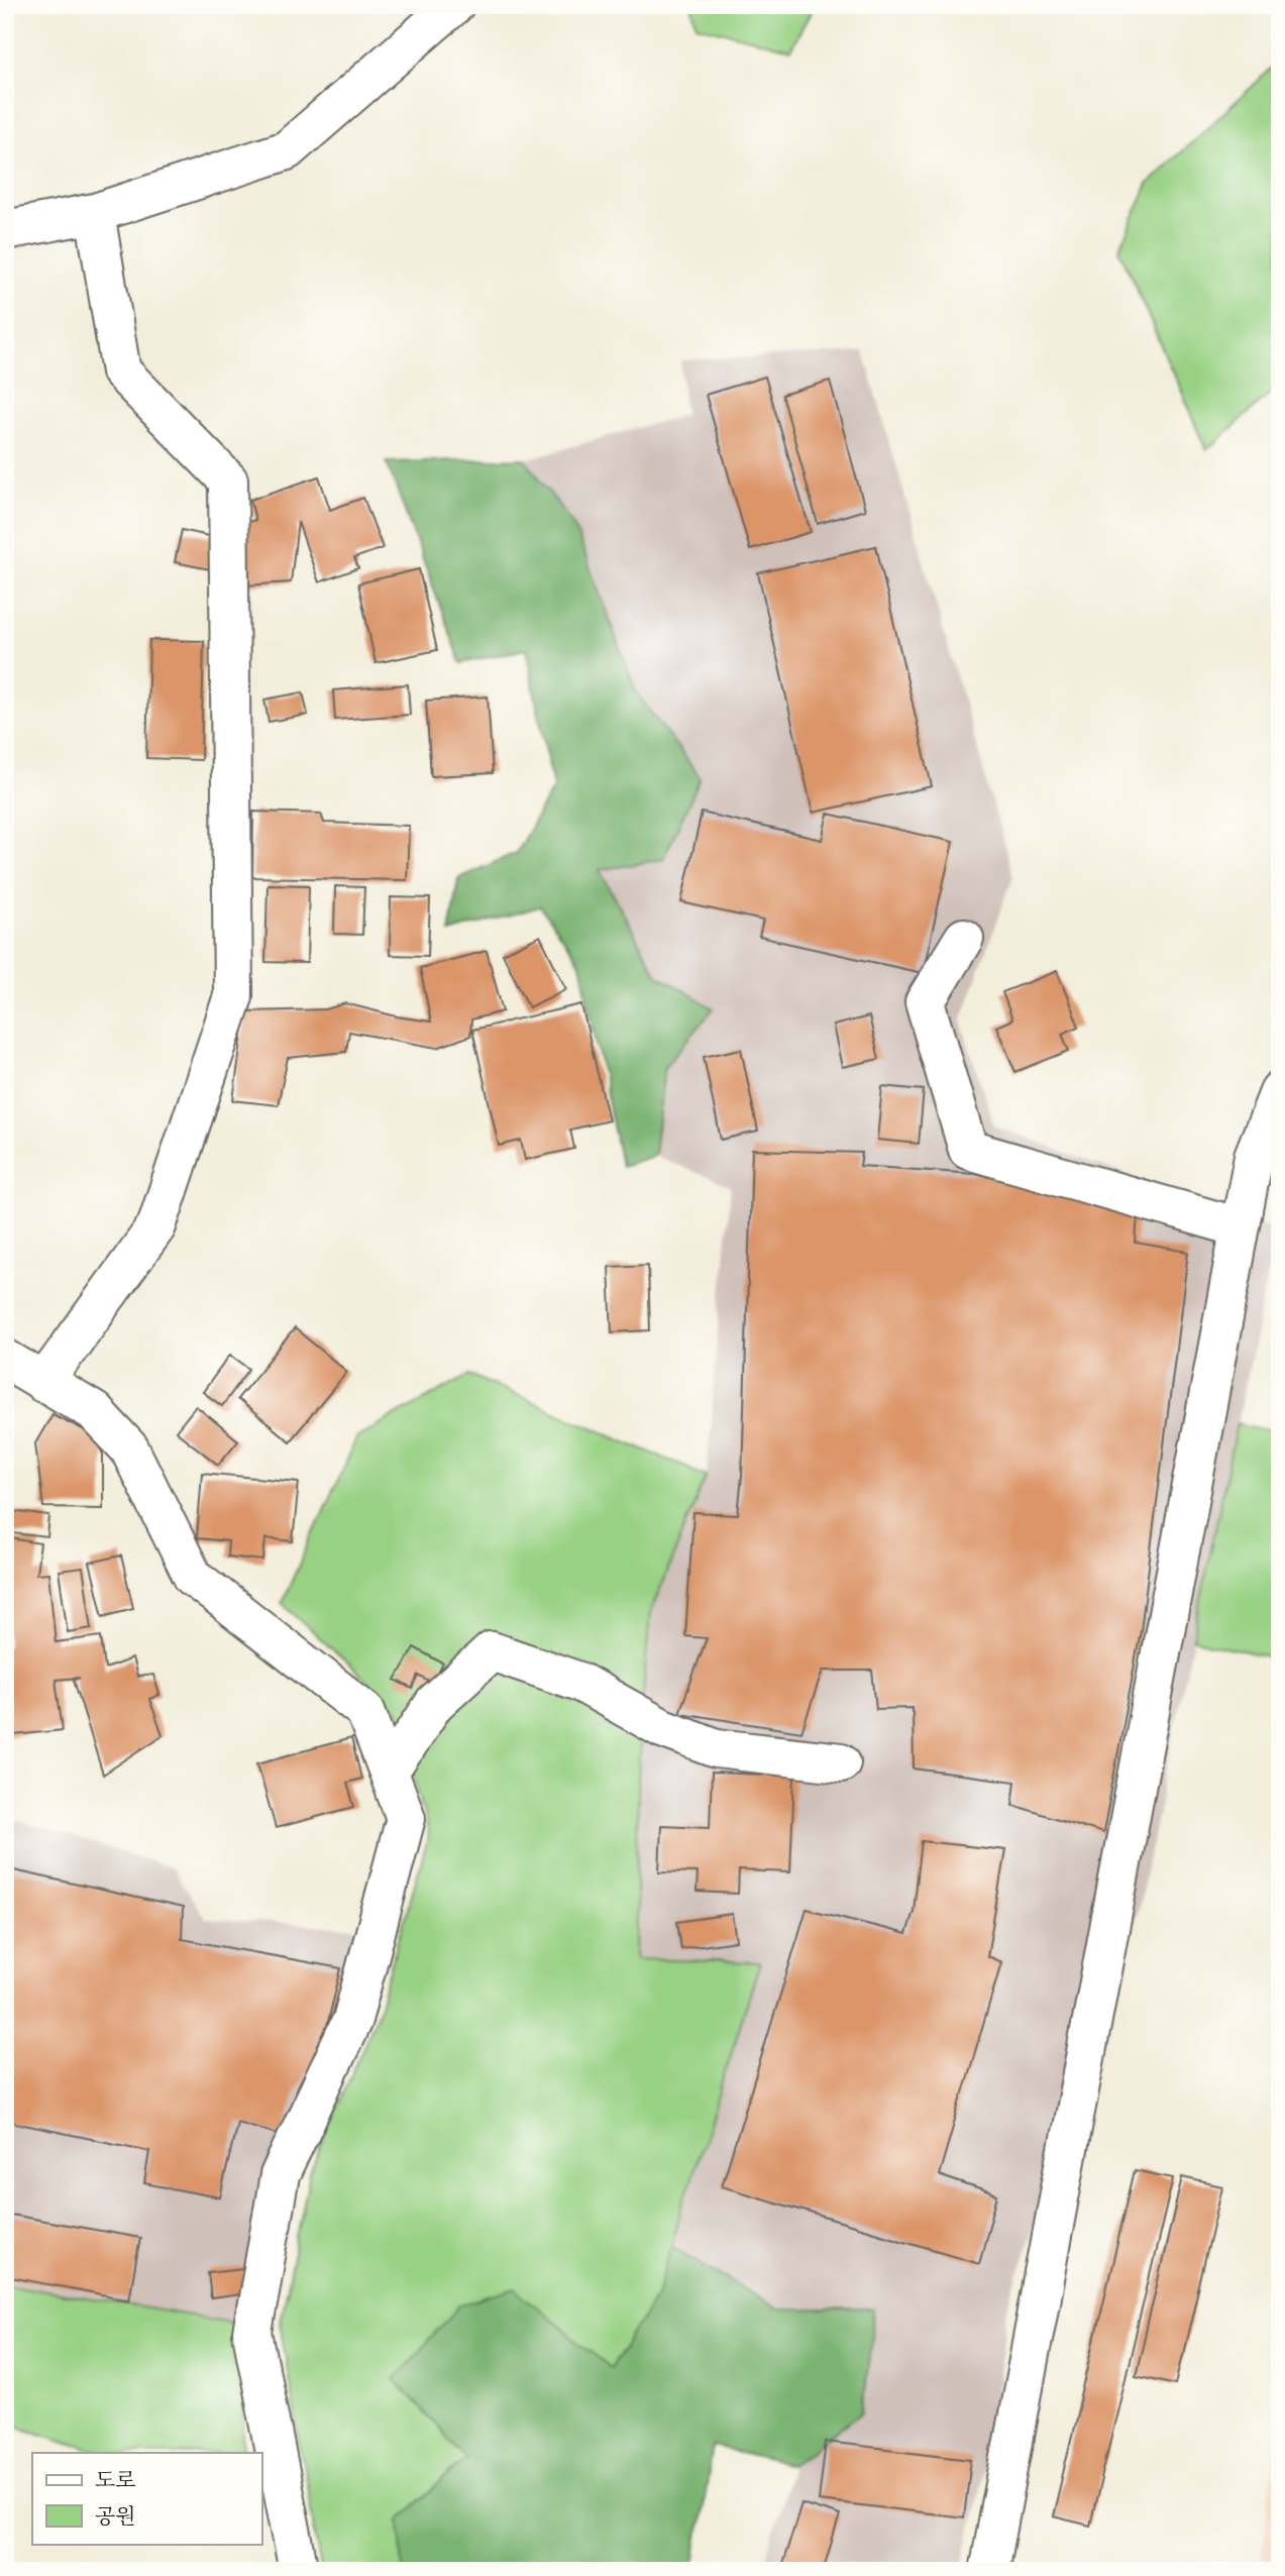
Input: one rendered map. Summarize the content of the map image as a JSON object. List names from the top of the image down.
{
  "legend": ["도로", "공원"]
}
